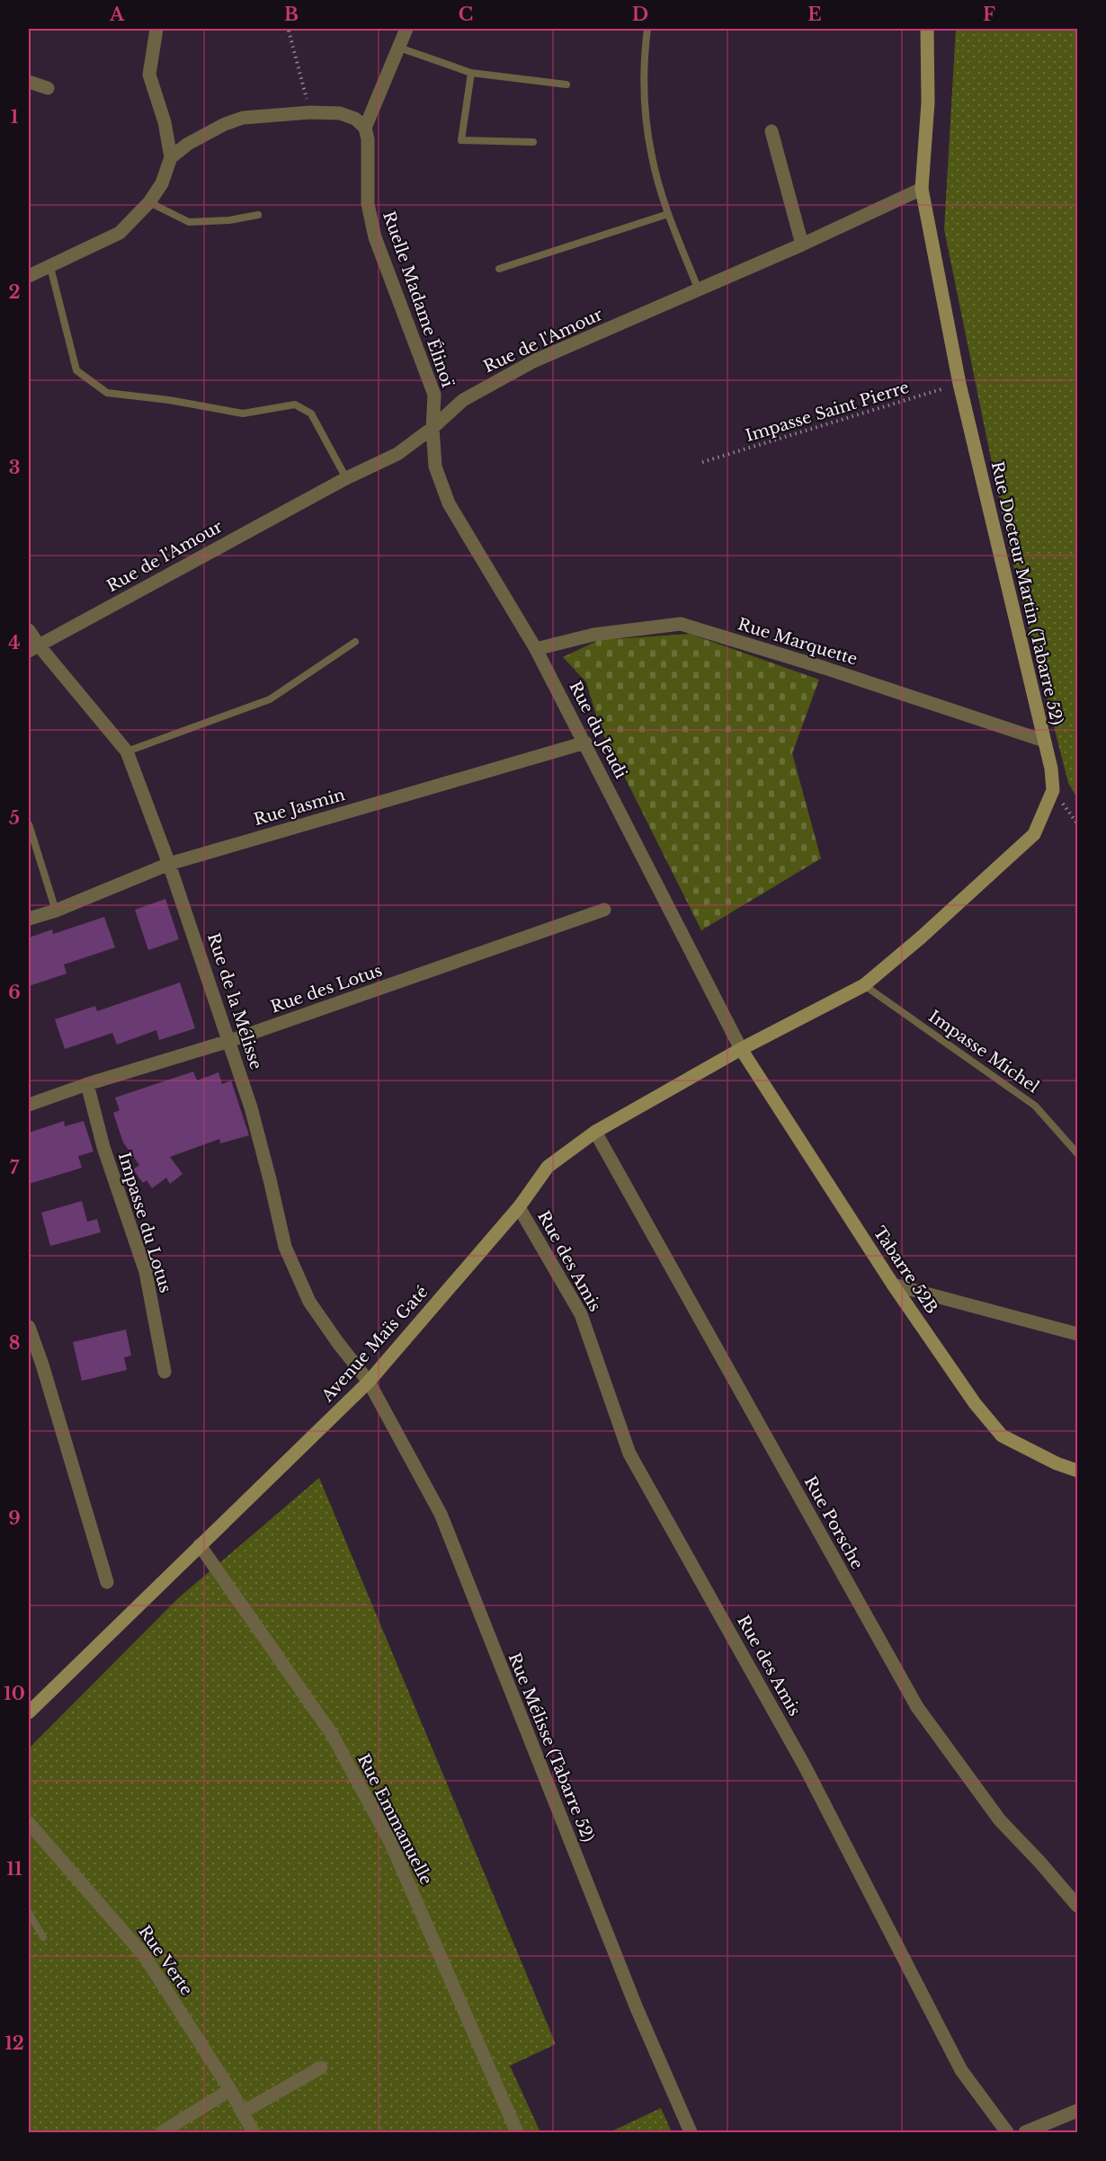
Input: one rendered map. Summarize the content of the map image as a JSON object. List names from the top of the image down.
{
  "streets": {
    "street": [
      "Ruelle Madame Élinoï",
      "Rue de l'Amour",
      "Rue Docteur Martin (Tabarre 52)",
      "Rue Marquette",
      "Rue du Jeudi",
      "Rue Jasmin",
      "Rue des Lotus",
      "Rue de la Mélisse",
      "Impasse du Lotus",
      "Rue des Amis",
      "Tabarre 52B",
      "Avenue Maïs Gaté",
      "Rue Porsche",
      "Rue Mélisse (Tabarre 52)",
      "Rue Emmanuelle",
      "Rue Verte"
    ],
    "lane": ["Impasse Michel"],
    "path": ["Impasse Saint Pierre"]
  },
  "crossings": [
    ["Ruelle Madame Élinoï", "Rue de l'Amour"],
    ["Ruelle Madame Élinoï", "Rue du Jeudi"],
    ["Rue de l'Amour", "Rue Docteur Martin (Tabarre 52)"],
    ["Rue de l'Amour", "Rue du Jeudi"],
    ["Rue de l'Amour", "Rue de la Mélisse"],
    ["Impasse Saint Pierre", "Rue Docteur Martin (Tabarre 52)"],
    ["Rue Docteur Martin (Tabarre 52)", "Rue Marquette"],
    ["Rue Docteur Martin (Tabarre 52)", "Rue du Jeudi"],
    ["Rue Docteur Martin (Tabarre 52)", "Impasse Michel"],
    ["Rue Docteur Martin (Tabarre 52)", "Tabarre 52B"],
    ["Rue Docteur Martin (Tabarre 52)", "Avenue Maïs Gaté"],
    ["Rue Marquette", "Rue du Jeudi"],
    ["Rue du Jeudi", "Rue Jasmin"],
    ["Rue du Jeudi", "Tabarre 52B"],
    ["Rue du Jeudi", "Avenue Maïs Gaté"],
    ["Rue Jasmin", "Rue de la Mélisse"],
    ["Rue des Lotus", "Rue de la Mélisse"],
    ["Rue des Lotus", "Impasse du Lotus"],
    ["Rue de la Mélisse", "Avenue Maïs Gaté"],
    ["Rue de la Mélisse", "Rue Mélisse (Tabarre 52)"],
    ["Rue des Amis", "Avenue Maïs Gaté"],
    ["Tabarre 52B", "Avenue Maïs Gaté"],
    ["Avenue Maïs Gaté", "Rue Porsche"],
    ["Avenue Maïs Gaté", "Rue Mélisse (Tabarre 52)"],
    ["Avenue Maïs Gaté", "Rue Emmanuelle"]
  ],
  "grid": {
    "columns": [
      "A",
      "B",
      "C",
      "D",
      "E",
      "F"
    ],
    "rows": [
      "1",
      "2",
      "3",
      "4",
      "5",
      "6",
      "7",
      "8",
      "9",
      "10",
      "11",
      "12"
    ]
  }
}
